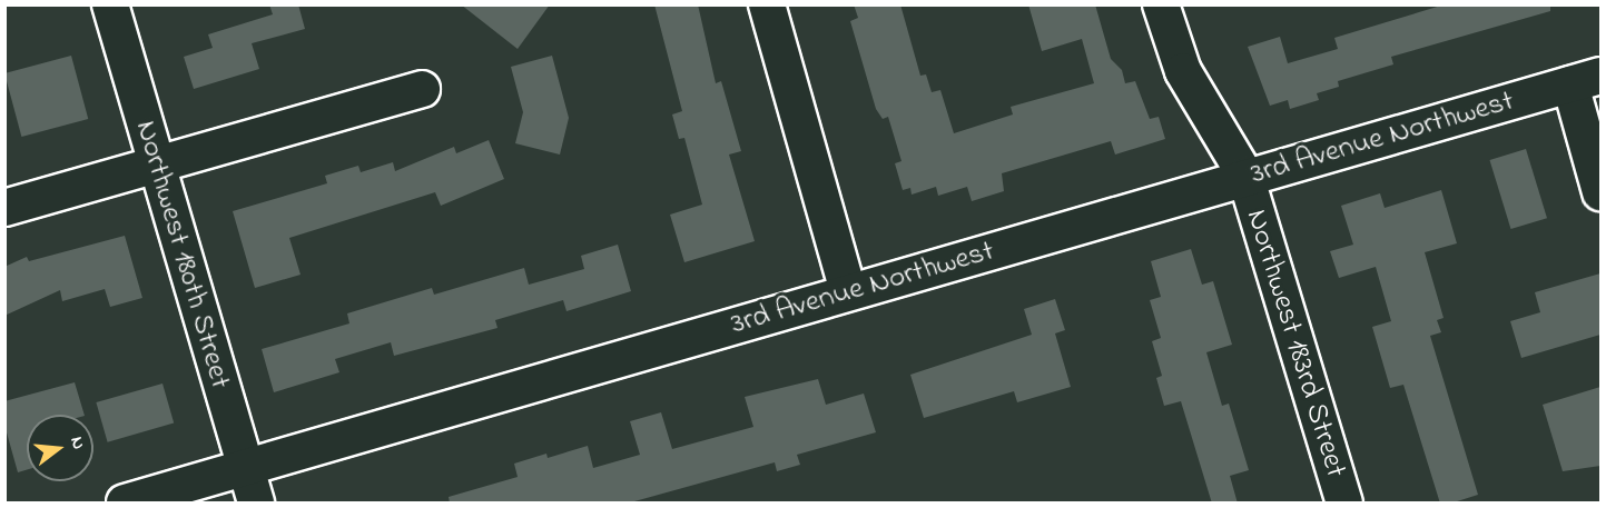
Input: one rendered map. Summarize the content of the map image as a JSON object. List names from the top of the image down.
{
  "streets": {
    "street": ["3rd Avenue Northwest", "Northwest 180th Street", "Northwest 183rd Street"]
  },
  "crossings": [
    ["3rd Avenue Northwest", "Northwest 180th Street"],
    ["3rd Avenue Northwest", "Northwest 183rd Street"]
  ],
  "north": "right"
}
